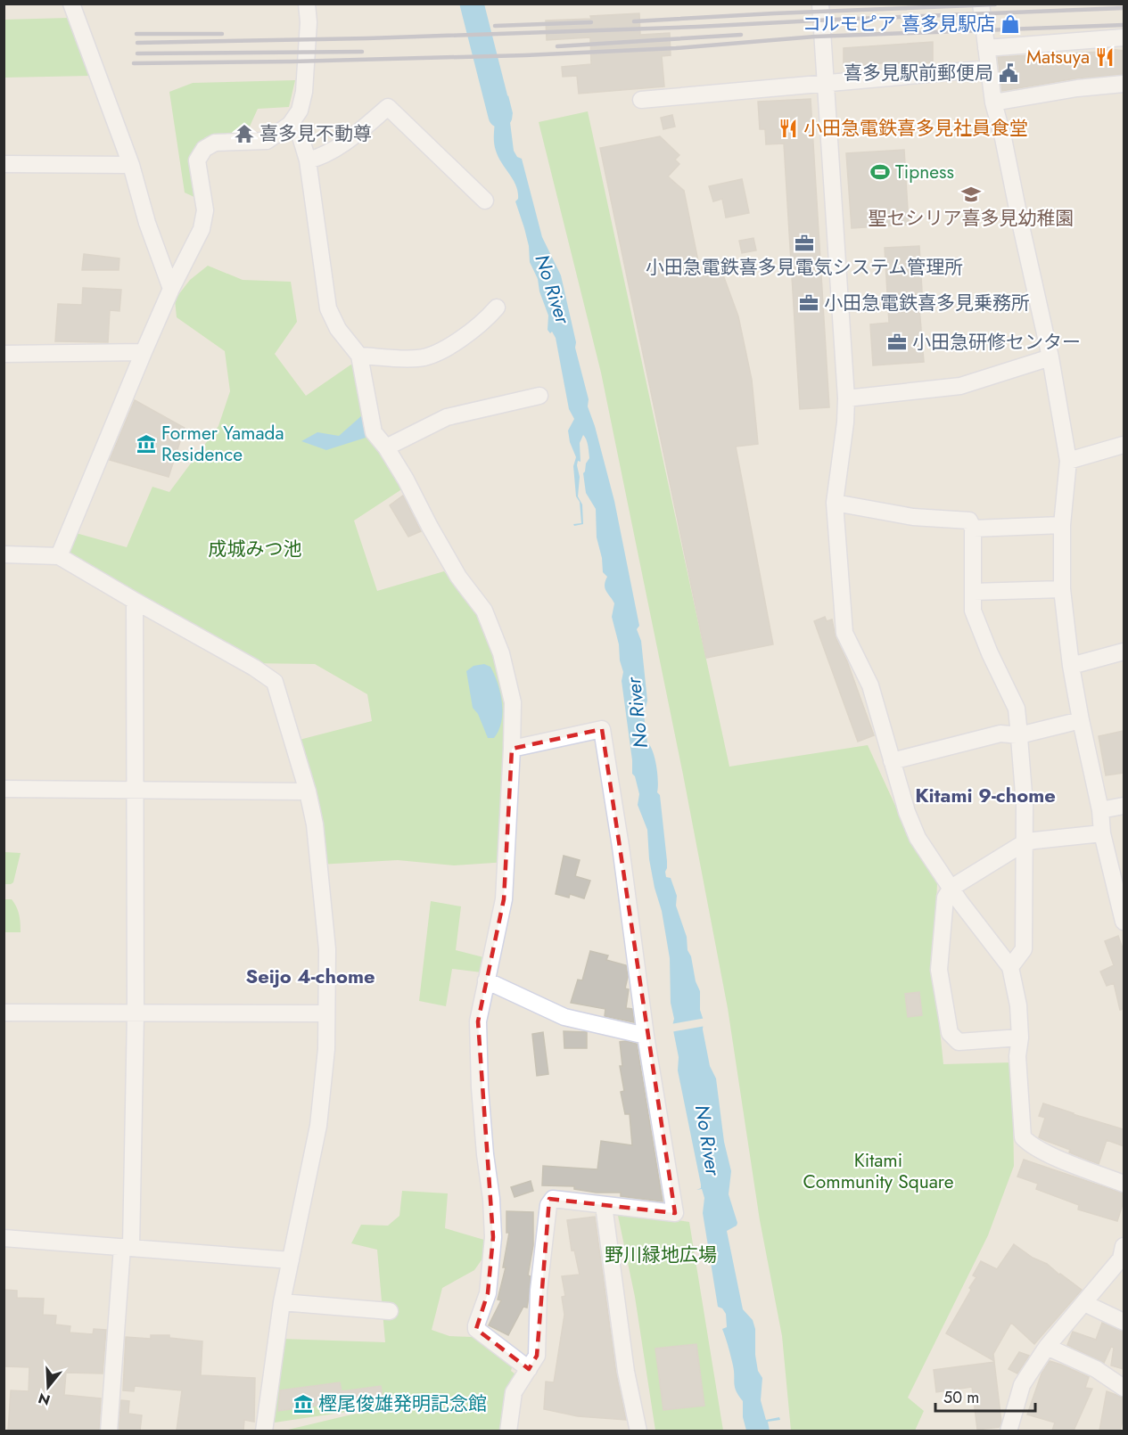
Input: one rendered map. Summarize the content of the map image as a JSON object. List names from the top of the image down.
{
  "districts": ["Kitami 9-chome", "Seijo 4-chome"],
  "water": ["No River"],
  "parks": ["成城みつ池", "Kitami Community Square", "野川緑地広場"],
  "places": {
    "shop": ["コルモピア 喜多見駅店"],
    "restaurant": ["Matsuya", "小田急電鉄喜多見社員食堂"],
    "public building": ["喜多見駅前郵便局"],
    "temple": ["喜多見不動尊"],
    "sports": ["Tipness"],
    "school or university": ["聖セシリア喜多見幼稚園"],
    "office": ["小田急電鉄喜多見電気システム管理所", "小田急電鉄喜多見乗務所", "小田急研修センター"],
    "museum": ["Former Yamada Residence", "樫尾俊雄発明記念館"]
  },
  "scale_bar": "50 m",
  "north": "bottom"
}
